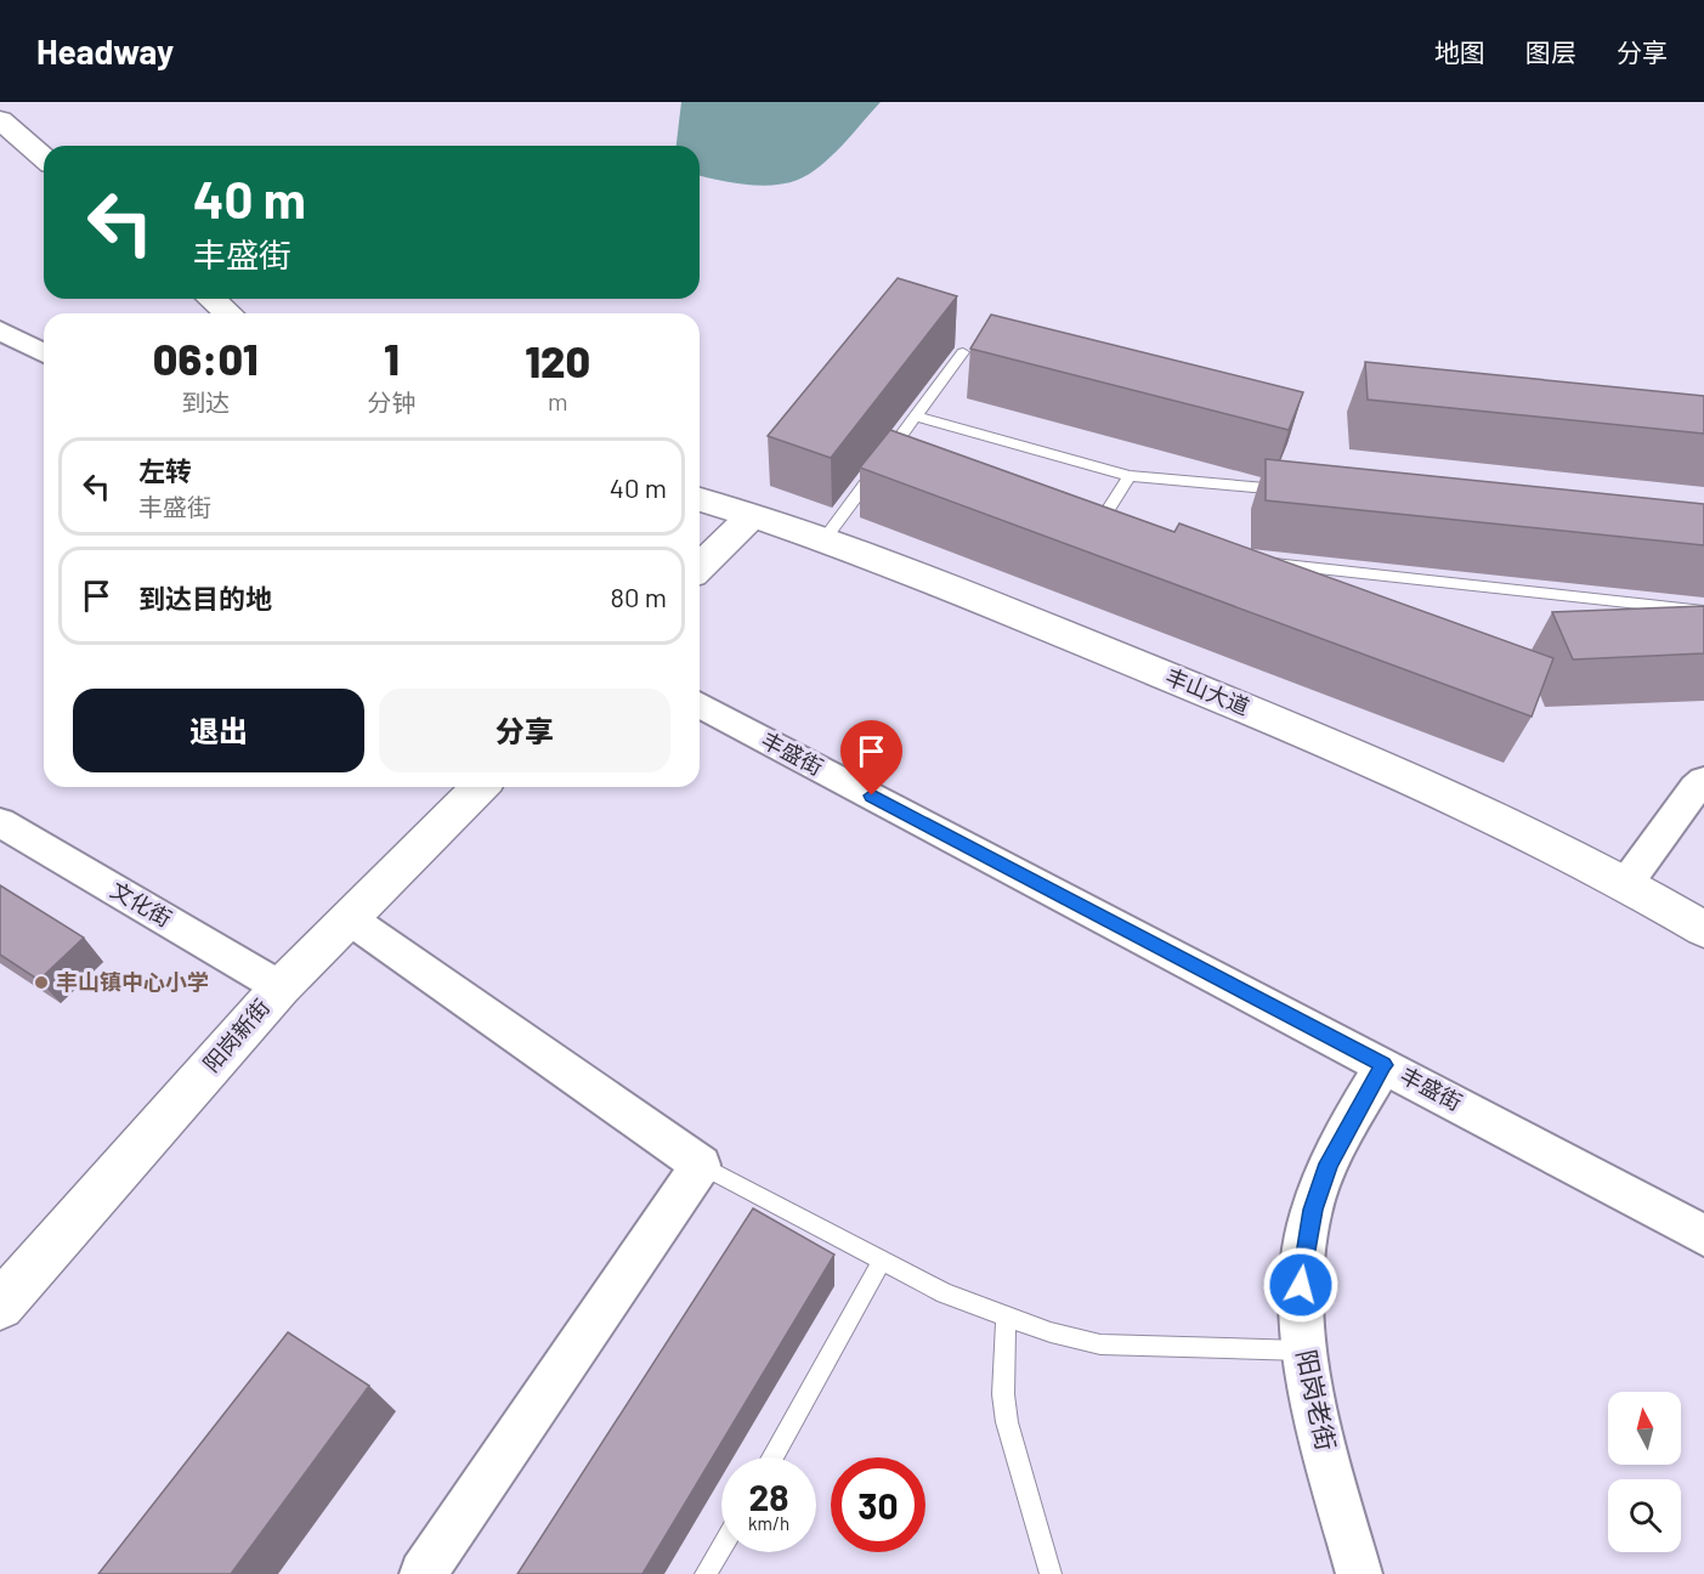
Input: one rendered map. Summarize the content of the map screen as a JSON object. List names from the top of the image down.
{
  "streets": {
    "street": [
      "丰山大道",
      "丰盛街",
      "文化街",
      "阳岗新街",
      "阳岗老街"
    ]
  },
  "crossings": [
    ["丰盛街", "阳岗老街"],
    ["文化街", "阳岗新街"]
  ],
  "places": ["丰山镇中心小学"],
  "north": "top",
  "page": {
    "header": "Headway",
    "nav": ["地图", "图层", "分享"],
    "turn": ["40 m", "丰盛街"],
    "eta": [
      "06:01",
      "到达",
      "1",
      "分钟",
      "120",
      "m"
    ],
    "list": [
      {
        "name": "左转",
        "note": "丰盛街",
        "value": "40 m"
      },
      {
        "name": "到达目的地",
        "value": "80 m"
      }
    ],
    "buttons": ["退出", "分享"],
    "speed": "28 km/h",
    "limit": "30"
  }
}
